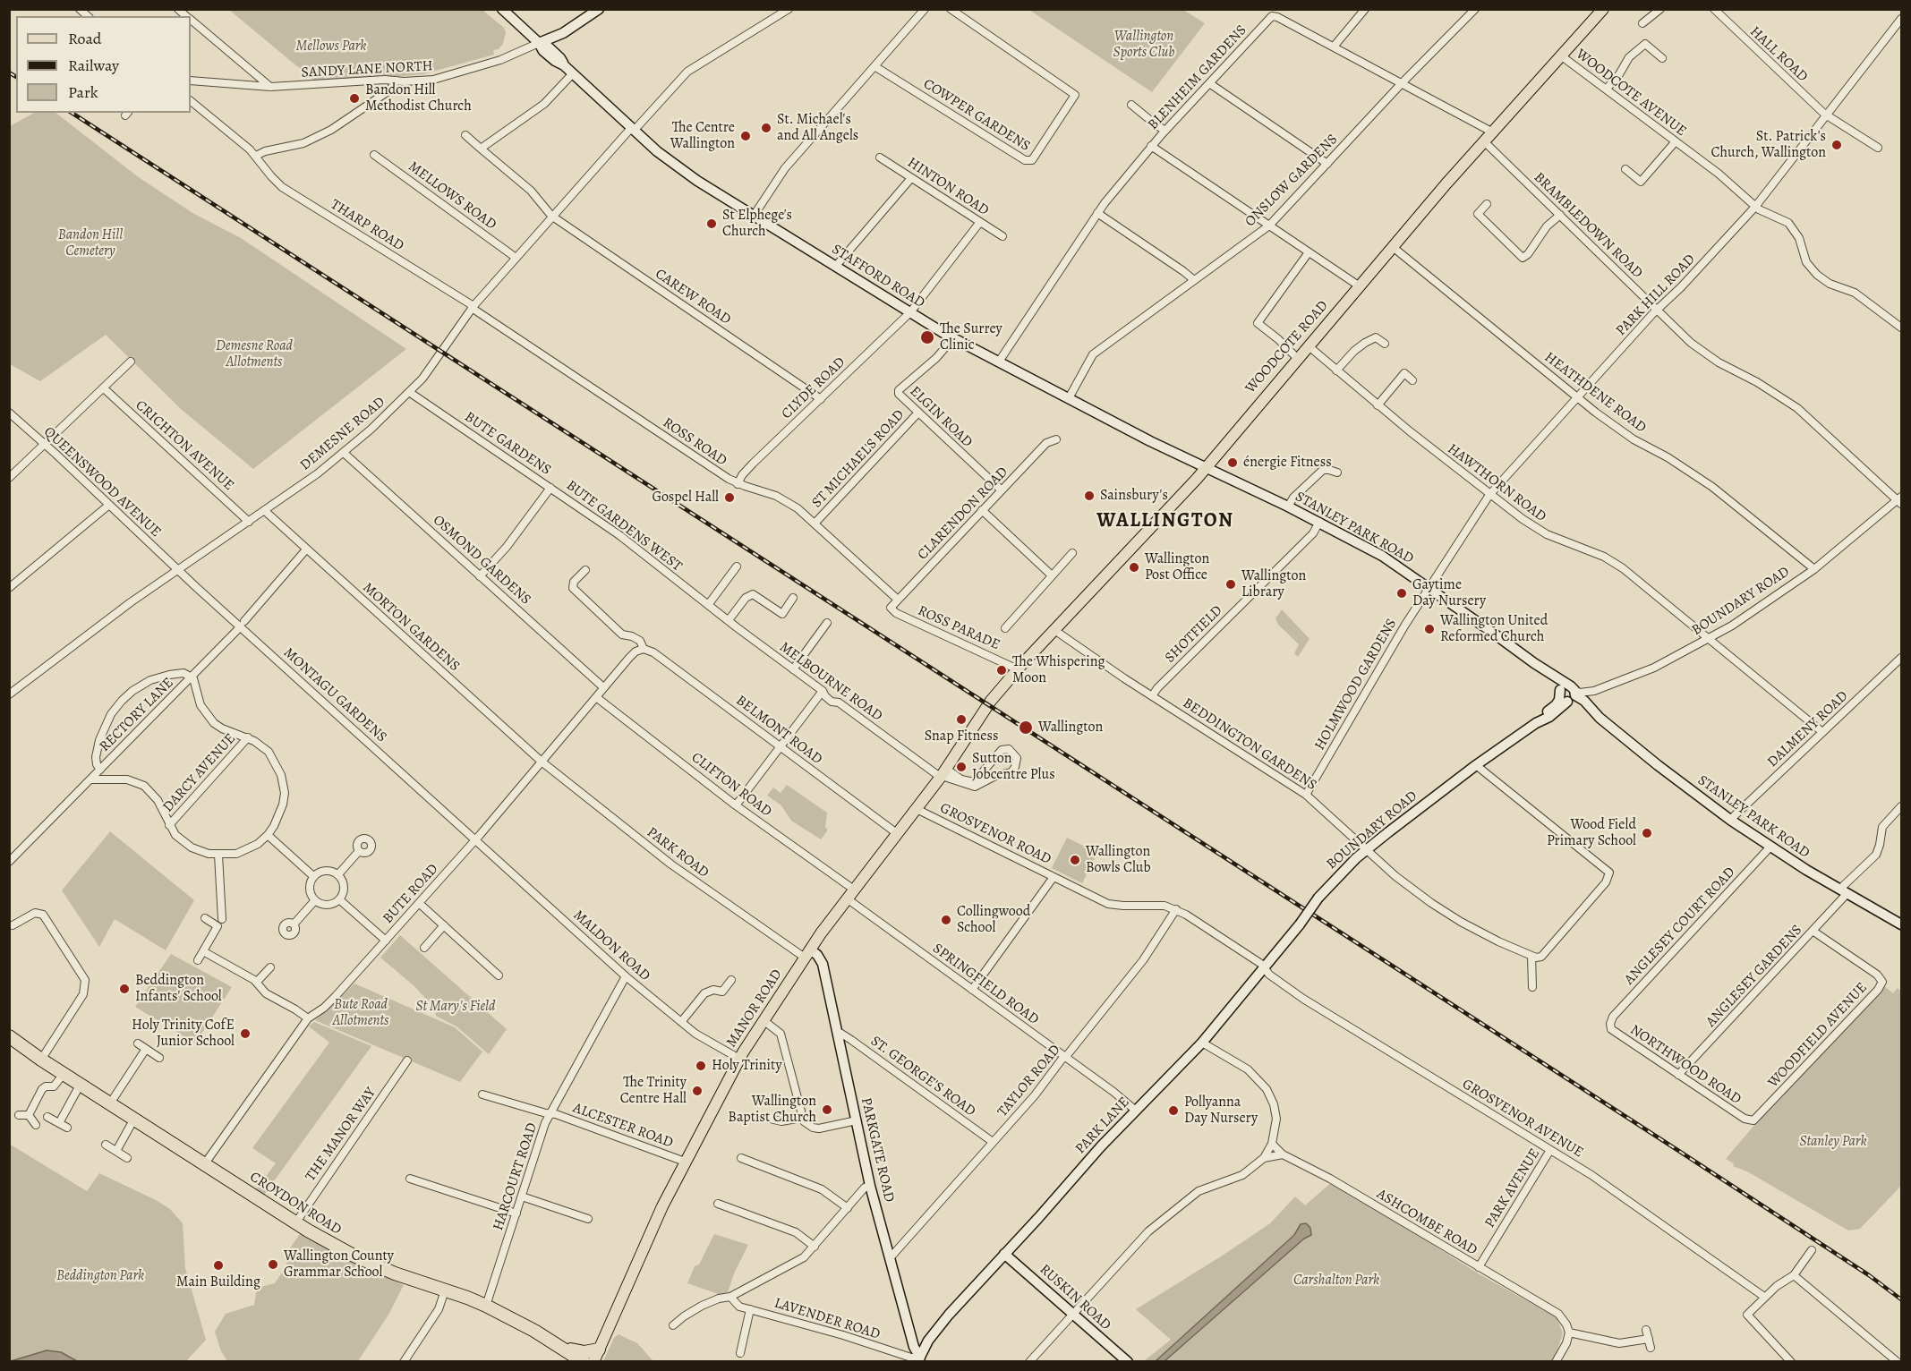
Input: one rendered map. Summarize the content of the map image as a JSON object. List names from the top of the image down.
{
  "streets": {
    "highway": ["CROYDON ROAD"],
    "main road": [
      "STAFFORD ROAD",
      "WOODCOTE ROAD",
      "STANLEY PARK ROAD",
      "BOUNDARY ROAD",
      "MANOR ROAD",
      "PARK LANE",
      "PARKGATE ROAD",
      "RUSKIN ROAD"
    ],
    "street": [
      "HALL ROAD",
      "SANDY LANE NORTH",
      "BLENHEIM GARDENS",
      "WOODCOTE AVENUE",
      "COWPER GARDENS",
      "ONSLOW GARDENS",
      "HINTON ROAD",
      "MELLOWS ROAD",
      "THARP ROAD",
      "BRAMBLEDOWN ROAD",
      "PARK HILL ROAD",
      "CAREW ROAD",
      "CLYDE ROAD",
      "HEATHDENE ROAD",
      "ELGIN ROAD",
      "DEMESNE ROAD",
      "ROSS ROAD",
      "BUTE GARDENS",
      "CRICHTON AVENUE",
      "ST MICHAEL'S ROAD",
      "QUEENSWOOD AVENUE",
      "HAWTHORN ROAD",
      "CLARENDON ROAD",
      "BUTE GARDENS WEST",
      "OSMOND GARDENS",
      "MORTON GARDENS",
      "ROSS PARADE",
      "SHOTFIELD",
      "MELBOURNE ROAD",
      "HOLMWOOD GARDENS",
      "MONTAGU GARDENS",
      "RECTORY LANE",
      "DALMENY ROAD",
      "BELMONT ROAD",
      "BEDDINGTON GARDENS",
      "DARCY AVENUE",
      "CLIFTON ROAD",
      "GROSVENOR ROAD",
      "PARK ROAD",
      "BUTE ROAD",
      "ANGLESEY COURT ROAD",
      "MALDON ROAD",
      "ANGLESEY GARDENS",
      "SPRINGFIELD ROAD",
      "WOODFIELD AVENUE",
      "NORTHWOOD ROAD",
      "ST. GEORGE'S ROAD",
      "TAYLOR ROAD",
      "GROSVENOR AVENUE",
      "ALCESTER ROAD",
      "THE MANOR WAY",
      "HARCOURT ROAD",
      "PARK AVENUE",
      "ASHCOMBE ROAD",
      "LAVENDER ROAD"
    ]
  },
  "crossings": [
    ["HALL ROAD", "PARK HILL ROAD"],
    ["SANDY LANE NORTH", "STAFFORD ROAD"],
    ["BLENHEIM GARDENS", "ONSLOW GARDENS"],
    ["BLENHEIM GARDENS", "STAFFORD ROAD"],
    ["BLENHEIM GARDENS", "WOODCOTE ROAD"],
    ["WOODCOTE AVENUE", "PARK HILL ROAD"],
    ["WOODCOTE AVENUE", "WOODCOTE ROAD"],
    ["ONSLOW GARDENS", "STAFFORD ROAD"],
    ["HINTON ROAD", "CLYDE ROAD"],
    ["MELLOWS ROAD", "DEMESNE ROAD"],
    ["THARP ROAD", "DEMESNE ROAD"],
    ["THARP ROAD", "ROSS ROAD"],
    ["BRAMBLEDOWN ROAD", "PARK HILL ROAD"],
    ["BRAMBLEDOWN ROAD", "WOODCOTE ROAD"],
    ["BRAMBLEDOWN ROAD", "BOUNDARY ROAD"],
    ["STAFFORD ROAD", "WOODCOTE ROAD"],
    ["STAFFORD ROAD", "CLYDE ROAD"],
    ["STAFFORD ROAD", "ELGIN ROAD"],
    ["STAFFORD ROAD", "DEMESNE ROAD"],
    ["STAFFORD ROAD", "STANLEY PARK ROAD"],
    ["PARK HILL ROAD", "HEATHDENE ROAD"],
    ["PARK HILL ROAD", "HAWTHORN ROAD"],
    ["PARK HILL ROAD", "STANLEY PARK ROAD"],
    ["PARK HILL ROAD", "HOLMWOOD GARDENS"],
    ["CAREW ROAD", "CLYDE ROAD"],
    ["CAREW ROAD", "DEMESNE ROAD"],
    ["WOODCOTE ROAD", "HEATHDENE ROAD"],
    ["WOODCOTE ROAD", "HAWTHORN ROAD"],
    ["WOODCOTE ROAD", "STANLEY PARK ROAD"],
    ["WOODCOTE ROAD", "ROSS PARADE"],
    ["WOODCOTE ROAD", "BEDDINGTON GARDENS"],
    ["WOODCOTE ROAD", "MANOR ROAD"],
    ["CLYDE ROAD", "ROSS ROAD"],
    ["HEATHDENE ROAD", "BOUNDARY ROAD"],
    ["ELGIN ROAD", "ST MICHAEL'S ROAD"],
    ["ELGIN ROAD", "CLARENDON ROAD"],
    ["DEMESNE ROAD", "ROSS ROAD"],
    ["DEMESNE ROAD", "BUTE GARDENS"],
    ["DEMESNE ROAD", "CRICHTON AVENUE"],
    ["DEMESNE ROAD", "QUEENSWOOD AVENUE"],
    ["DEMESNE ROAD", "OSMOND GARDENS"],
    ["DEMESNE ROAD", "MORTON GARDENS"],
    ["DEMESNE ROAD", "MONTAGU GARDENS"],
    ["ROSS ROAD", "ST MICHAEL'S ROAD"],
    ["ROSS ROAD", "CLARENDON ROAD"],
    ["BUTE GARDENS", "BUTE GARDENS WEST"],
    ["BUTE GARDENS", "OSMOND GARDENS"],
    ["QUEENSWOOD AVENUE", "MONTAGU GARDENS"],
    ["HAWTHORN ROAD", "BOUNDARY ROAD"],
    ["HAWTHORN ROAD", "DALMENY ROAD"],
    ["CLARENDON ROAD", "ROSS PARADE"],
    ["BUTE GARDENS WEST", "MELBOURNE ROAD"],
    ["STANLEY PARK ROAD", "BOUNDARY ROAD"],
    ["STANLEY PARK ROAD", "SHOTFIELD"],
    ["STANLEY PARK ROAD", "HOLMWOOD GARDENS"],
    ["STANLEY PARK ROAD", "DALMENY ROAD"],
    ["STANLEY PARK ROAD", "ANGLESEY COURT ROAD"],
    ["STANLEY PARK ROAD", "ANGLESEY GARDENS"],
    ["OSMOND GARDENS", "BUTE ROAD"],
    ["BOUNDARY ROAD", "BEDDINGTON GARDENS"],
    ["BOUNDARY ROAD", "PARK LANE"],
    ["MORTON GARDENS", "RECTORY LANE"],
    ["MORTON GARDENS", "PARK ROAD"],
    ["MORTON GARDENS", "BUTE ROAD"],
    ["SHOTFIELD", "BEDDINGTON GARDENS"],
    ["MELBOURNE ROAD", "MANOR ROAD"],
    ["HOLMWOOD GARDENS", "BEDDINGTON GARDENS"],
    ["MONTAGU GARDENS", "RECTORY LANE"],
    ["MONTAGU GARDENS", "BUTE ROAD"],
    ["MONTAGU GARDENS", "MALDON ROAD"],
    ["BELMONT ROAD", "BUTE ROAD"],
    ["BELMONT ROAD", "MANOR ROAD"],
    ["CLIFTON ROAD", "BUTE ROAD"],
    ["CLIFTON ROAD", "SPRINGFIELD ROAD"],
    ["CLIFTON ROAD", "MANOR ROAD"],
    ["GROSVENOR ROAD", "MANOR ROAD"],
    ["GROSVENOR ROAD", "TAYLOR ROAD"],
    ["GROSVENOR ROAD", "GROSVENOR AVENUE"],
    ["GROSVENOR ROAD", "PARK LANE"],
    ["PARK ROAD", "BUTE ROAD"],
    ["PARK ROAD", "MANOR ROAD"],
    ["PARK ROAD", "PARKGATE ROAD"],
    ["BUTE ROAD", "MALDON ROAD"],
    ["BUTE ROAD", "CROYDON ROAD"],
    ["ANGLESEY COURT ROAD", "NORTHWOOD ROAD"],
    ["MALDON ROAD", "MANOR ROAD"],
    ["MALDON ROAD", "HARCOURT ROAD"],
    ["ANGLESEY GARDENS", "WOODFIELD AVENUE"],
    ["ANGLESEY GARDENS", "NORTHWOOD ROAD"],
    ["SPRINGFIELD ROAD", "MANOR ROAD"],
    ["SPRINGFIELD ROAD", "TAYLOR ROAD"],
    ["SPRINGFIELD ROAD", "PARK LANE"],
    ["MANOR ROAD", "ALCESTER ROAD"],
    ["MANOR ROAD", "PARKGATE ROAD"],
    ["WOODFIELD AVENUE", "NORTHWOOD ROAD"],
    ["ST. GEORGE'S ROAD", "TAYLOR ROAD"],
    ["ST. GEORGE'S ROAD", "PARKGATE ROAD"],
    ["TAYLOR ROAD", "PARKGATE ROAD"],
    ["GROSVENOR AVENUE", "PARK LANE"],
    ["GROSVENOR AVENUE", "PARK AVENUE"],
    ["ALCESTER ROAD", "HARCOURT ROAD"],
    ["PARK LANE", "PARKGATE ROAD"],
    ["PARK LANE", "RUSKIN ROAD"],
    ["PARK LANE", "LAVENDER ROAD"],
    ["THE MANOR WAY", "CROYDON ROAD"],
    ["PARKGATE ROAD", "LAVENDER ROAD"],
    ["HARCOURT ROAD", "CROYDON ROAD"],
    ["PARK AVENUE", "ASHCOMBE ROAD"]
  ],
  "districts": ["WALLINGTON"],
  "parks": [
    "Wallington Sports Club",
    "Mellows Park",
    "Bandon Hill Cemetery",
    "Demesne Road Allotments",
    "Bute Road Allotments",
    "St Mary's Field",
    "Stanley Park",
    "Beddington Park",
    "Carshalton Park"
  ],
  "places": [
    "Bandon Hill Methodist Church",
    "St. Michael's and All Angels",
    "The Centre Wallington",
    "St. Patrick's Church, Wallington",
    "St Elphege's Church",
    "The Surrey Clinic",
    "énergie Fitness",
    "Sainsbury's",
    "Gospel Hall",
    "Wallington Post Office",
    "Wallington Library",
    "Gaytime Day Nursery",
    "Wallington United Reformed Church",
    "The Whispering Moon",
    "Snap Fitness",
    "Wallington",
    "Sutton Jobcentre Plus",
    "Wood Field Primary School",
    "Wallington Bowls Club",
    "Collingwood School",
    "Beddington Infants' School",
    "Holy Trinity CofE Junior School",
    "Holy Trinity",
    "The Trinity Centre Hall",
    "Wallington Baptist Church",
    "Pollyanna Day Nursery",
    "Wallington County Grammar School",
    "Main Building"
  ],
  "legend": ["Road", "Railway", "Park"]
}
